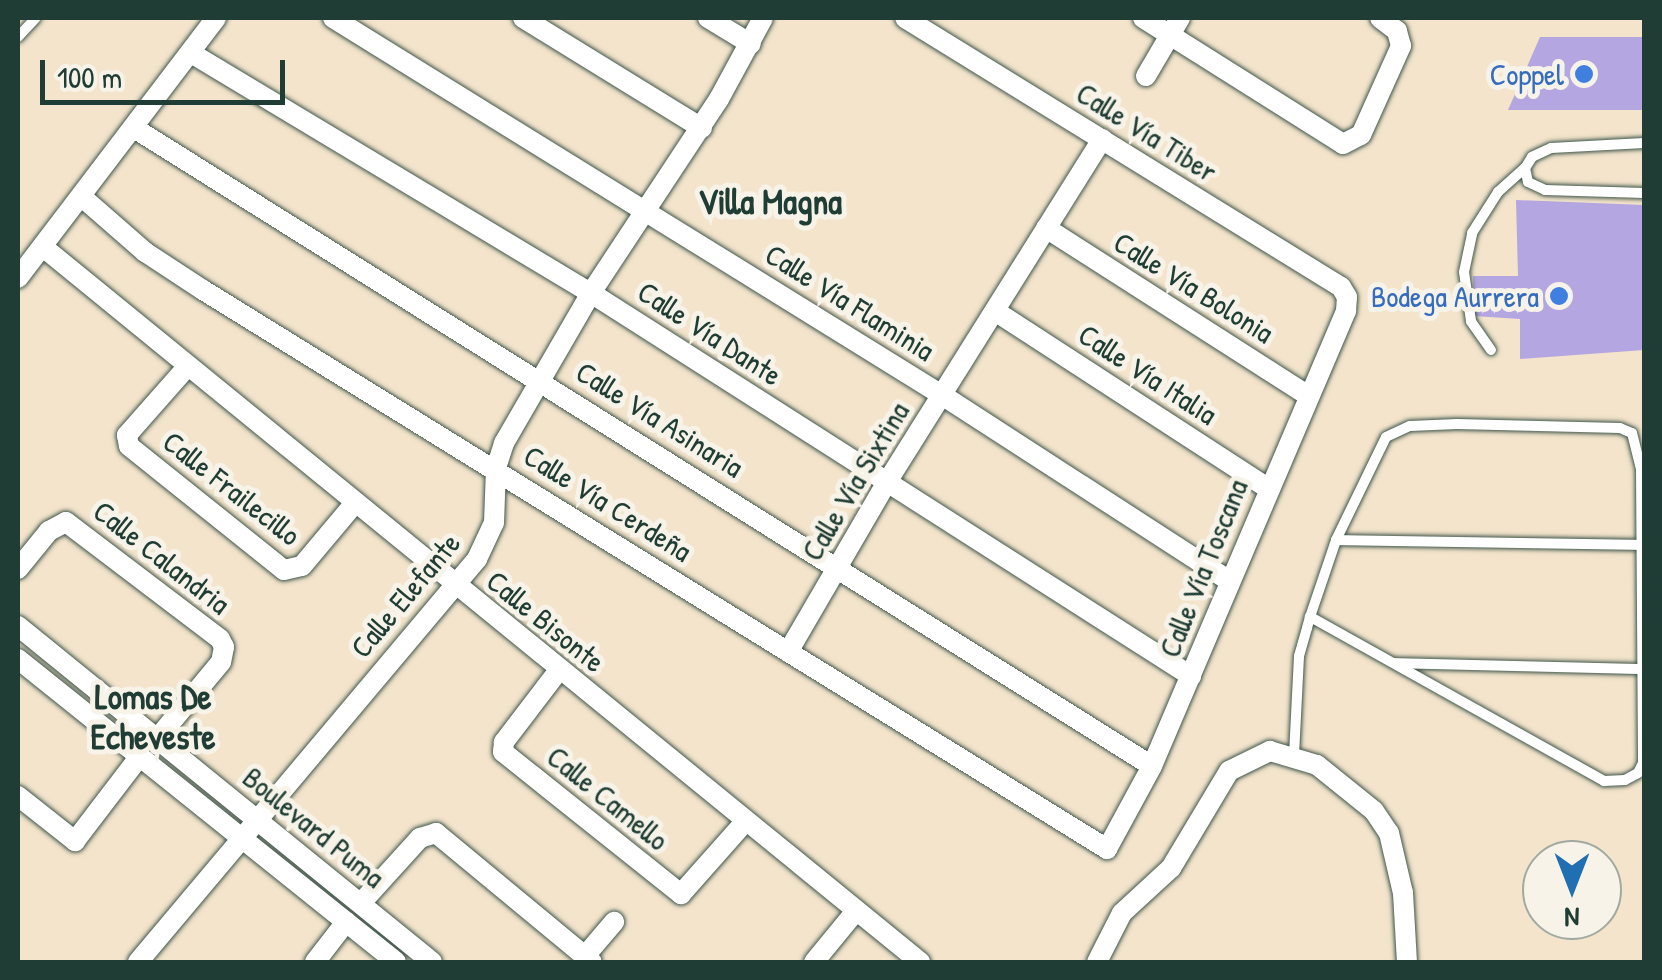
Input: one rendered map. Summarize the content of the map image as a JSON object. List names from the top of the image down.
{
  "streets": {
    "street": [
      "Calle Vía Tiber",
      "Calle Vía Bolonia",
      "Calle Vía Flaminia",
      "Calle Vía Dante",
      "Calle Vía Italia",
      "Calle Vía Asinaria",
      "Calle Vía Sixtina",
      "Calle Frailecillo",
      "Calle Vía Cerdeña",
      "Calle Calandria",
      "Calle Vía Toscana",
      "Calle Elefante",
      "Calle Bisonte",
      "Calle Camello",
      "Boulevard Puma"
    ]
  },
  "crossings": [
    ["Calle Vía Tiber", "Calle Vía Sixtina"],
    ["Calle Vía Tiber", "Calle Vía Toscana"],
    ["Calle Vía Bolonia", "Calle Vía Sixtina"],
    ["Calle Vía Bolonia", "Calle Vía Toscana"],
    ["Calle Vía Flaminia", "Calle Vía Sixtina"],
    ["Calle Vía Flaminia", "Calle Vía Toscana"],
    ["Calle Vía Flaminia", "Calle Elefante"],
    ["Calle Vía Dante", "Calle Vía Sixtina"],
    ["Calle Vía Dante", "Calle Vía Toscana"],
    ["Calle Vía Dante", "Calle Elefante"],
    ["Calle Vía Italia", "Calle Vía Sixtina"],
    ["Calle Vía Italia", "Calle Vía Toscana"],
    ["Calle Vía Asinaria", "Calle Vía Sixtina"],
    ["Calle Vía Asinaria", "Calle Vía Toscana"],
    ["Calle Vía Asinaria", "Calle Elefante"],
    ["Calle Vía Sixtina", "Calle Vía Cerdeña"],
    ["Calle Frailecillo", "Calle Bisonte"],
    ["Calle Vía Cerdeña", "Calle Vía Toscana"],
    ["Calle Vía Cerdeña", "Calle Elefante"],
    ["Calle Calandria", "Boulevard Puma"],
    ["Calle Elefante", "Calle Bisonte"],
    ["Calle Elefante", "Boulevard Puma"],
    ["Calle Bisonte", "Calle Camello"]
  ],
  "districts": ["Villa Magna", "Lomas De Echeveste"],
  "places": ["Coppel", "Bodega Aurrera"],
  "scale_bar": "100 m",
  "north": "bottom"
}
